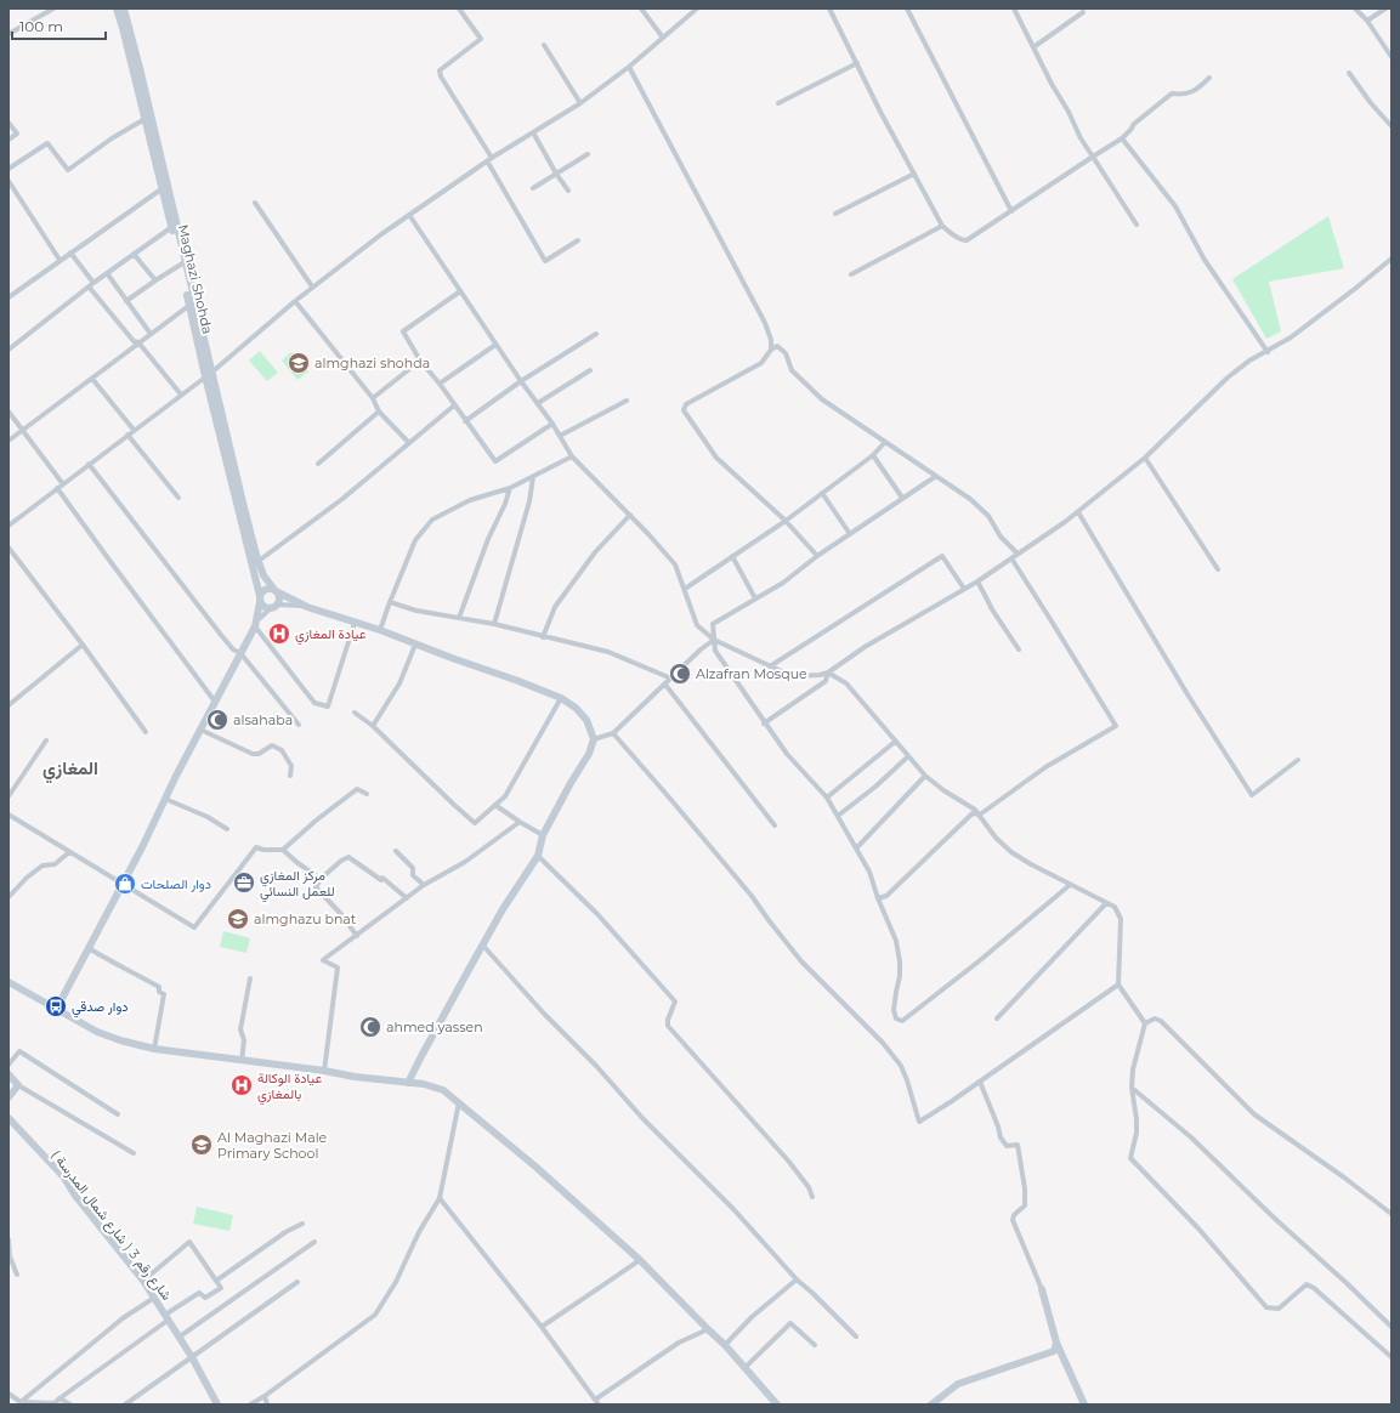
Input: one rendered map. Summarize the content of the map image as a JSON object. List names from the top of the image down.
{
  "streets": {
    "street": ["Maghazi Shohda", "شارع رقم 3 ( شارع شمال المدرسة )"]
  },
  "districts": ["المغازي"],
  "places": {
    "school or university": ["almghazi shohda", "almghazu bnat", "Al Maghazi Male Primary School"],
    "hospital": ["عيادة المغازي", "عيادة الوكالة بالمغازي"],
    "mosque": ["Alzafran Mosque", "alsahaba", "ahmed yassen"],
    "office": ["مركز المغازي للعمل النسائي"],
    "shop": ["دوار الصلحات"],
    "bus stop": ["دوار صدقي"]
  },
  "scale_bar": "100 m"
}
